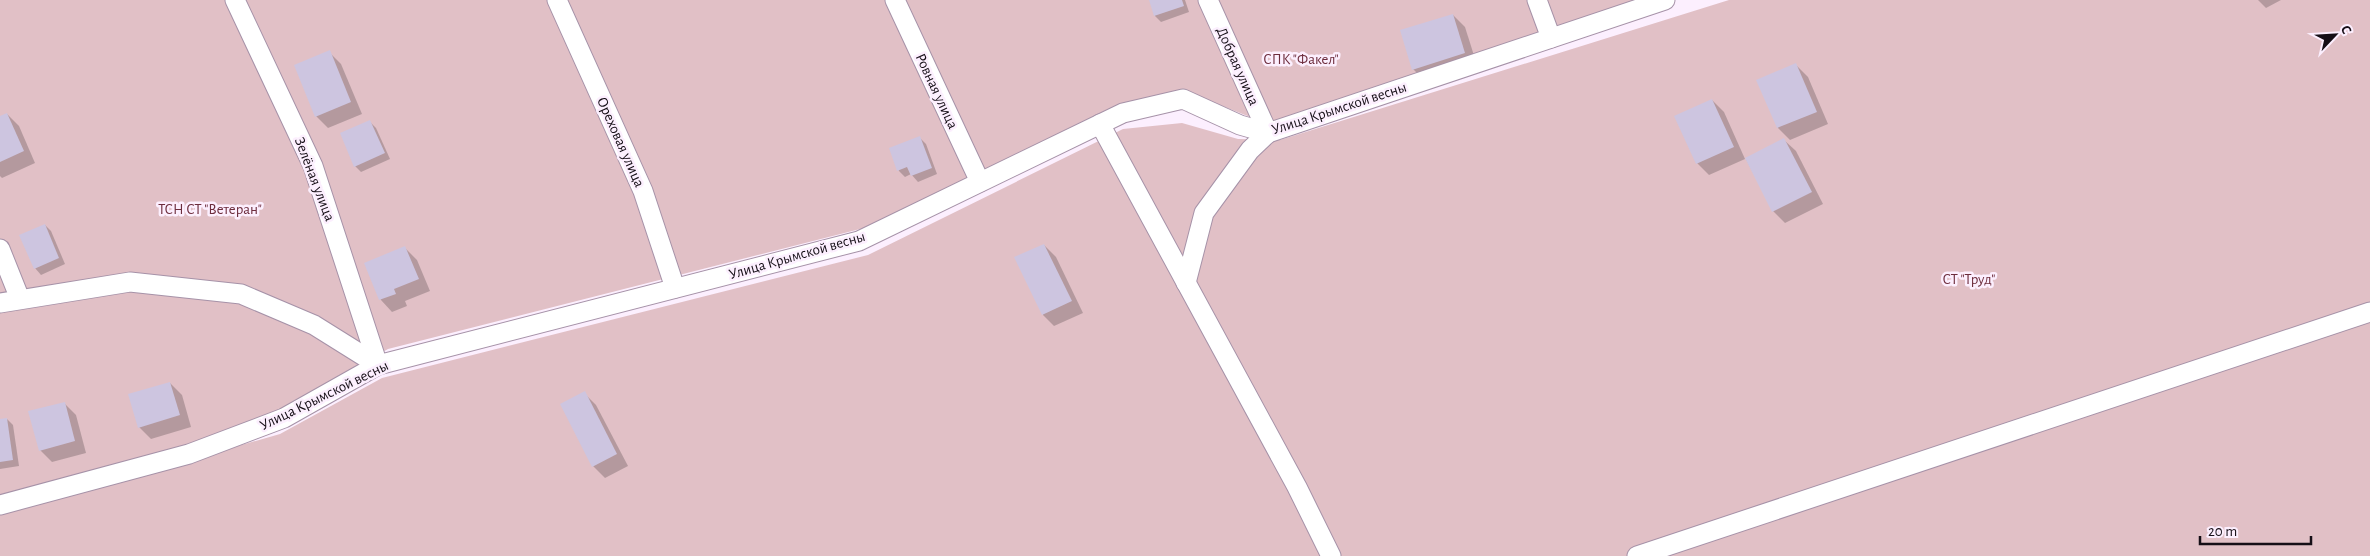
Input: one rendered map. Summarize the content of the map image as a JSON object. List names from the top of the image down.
{
  "streets": {
    "lane": [
      "Добрая улица",
      "Ровная улица",
      "Улица Крымской весны",
      "Ореховая улица",
      "Зелёная улица"
    ]
  },
  "crossings": [
    ["Добрая улица", "Улица Крымской весны"],
    ["Ровная улица", "Улица Крымской весны"],
    ["Улица Крымской весны", "Ореховая улица"],
    ["Улица Крымской весны", "Зелёная улица"]
  ],
  "parks": ["СПК \"Факел\"", "ТСН СТ \"Ветеран\"", "СТ \"Труд\""],
  "scale_bar": "20 m",
  "north": "top right"
}
